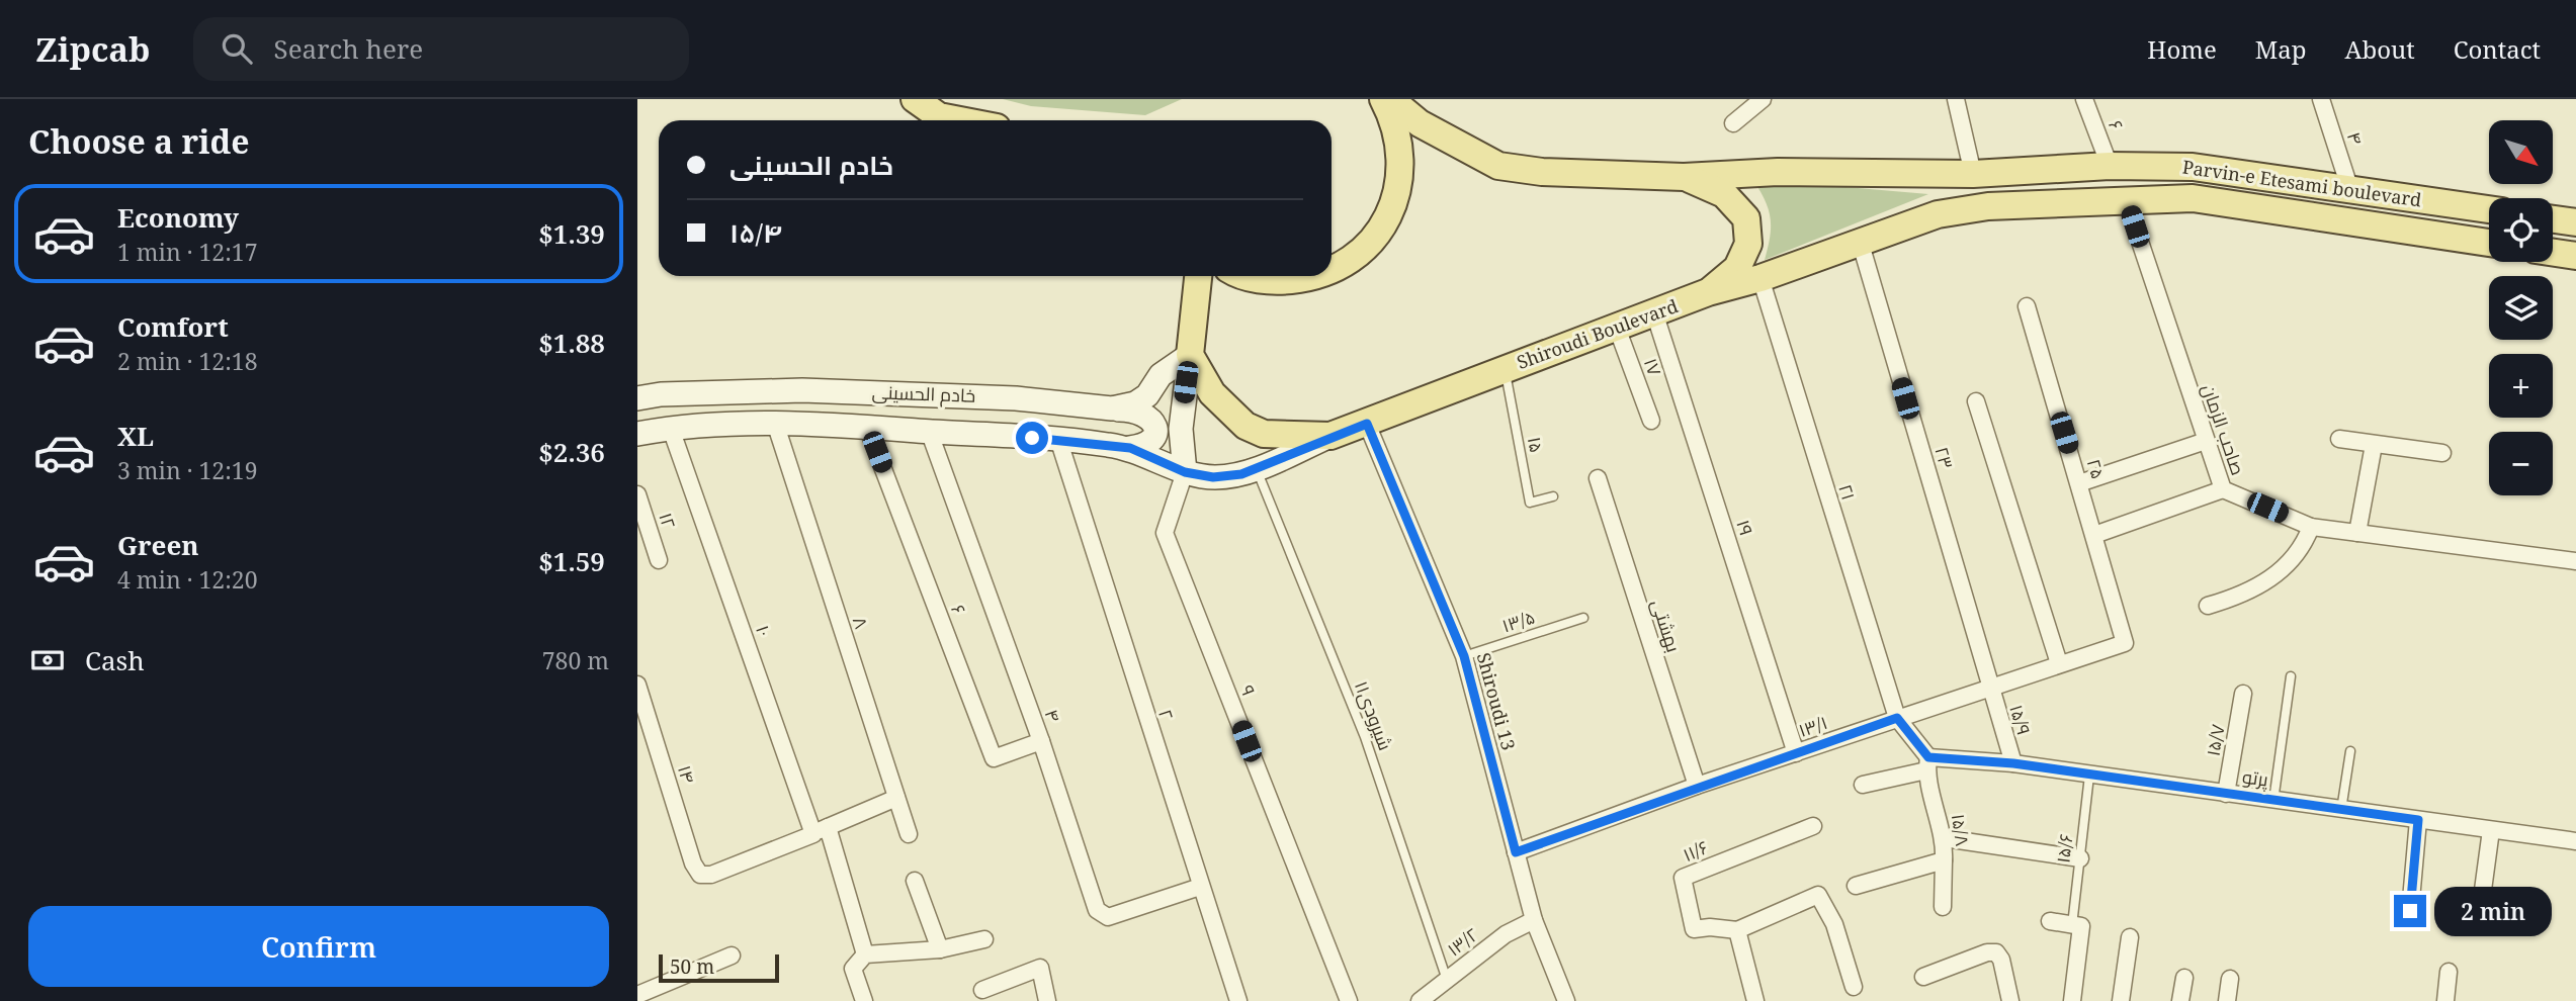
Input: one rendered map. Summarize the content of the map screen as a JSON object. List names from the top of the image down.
{
  "streets": {
    "main road": ["Parvin-e Etesami boulevard", "Shiroudi Boulevard", "خادم الحسینی"],
    "street": [
      "۶",
      "۴",
      "۱۷",
      "صاحب الزمان",
      "۲۳",
      "۲۵",
      "۲۱",
      "۱۲",
      "۱۹",
      "۸",
      "بهشتی",
      "۱۰",
      "۹",
      "Shiroudi 13",
      "۲",
      "۱۵/۹",
      "۱۳/۱",
      "۱۵/۷",
      "۱۴",
      "پرتو",
      "۱۵/۸",
      "۱۱/۶",
      "۱۳/۲"
    ],
    "lane": [
      "۱۵",
      "۱۳/۵",
      "۱۱شیرودی",
      "۱۵/۶"
    ]
  },
  "crossings": [
    ["۶", "۴"],
    ["۶", "Parvin-e Etesami boulevard"],
    ["۶", "خادم الحسینی"],
    ["۴", "Parvin-e Etesami boulevard"],
    ["۴", "خادم الحسینی"],
    ["۴", "۲"],
    ["Parvin-e Etesami boulevard", "Shiroudi Boulevard"],
    ["Parvin-e Etesami boulevard", "صاحب الزمان"],
    ["Shiroudi Boulevard", "۱۷"],
    ["Shiroudi Boulevard", "خادم الحسینی"],
    ["Shiroudi Boulevard", "صاحب الزمان"],
    ["Shiroudi Boulevard", "۱۵"],
    ["Shiroudi Boulevard", "۲۳"],
    ["Shiroudi Boulevard", "۲۱"],
    ["Shiroudi Boulevard", "۱۹"],
    ["Shiroudi Boulevard", "Shiroudi 13"],
    ["خادم الحسینی", "۸"],
    ["خادم الحسینی", "۱۰"],
    ["خادم الحسینی", "۹"],
    ["خادم الحسینی", "۲"],
    ["خادم الحسینی", "۱۱شیرودی"],
    ["۲۳", "۱۵/۹"],
    ["۲۳", "۱۳/۱"],
    ["۲۵", "۱۳/۱"],
    ["۲۱", "۱۳/۱"],
    ["۱۹", "۱۳/۱"],
    ["۱۳/۵", "Shiroudi 13"],
    ["بهشتی", "۱۳/۱"],
    ["۱۰", "۱۴"],
    ["Shiroudi 13", "۱۳/۱"],
    ["Shiroudi 13", "۱۳/۲"],
    ["۱۱شیرودی", "۱۳/۲"],
    ["۱۵/۹", "۱۳/۱"],
    ["۱۵/۹", "پرتو"],
    ["۱۵/۷", "پرتو"],
    ["پرتو", "۱۵/۸"],
    ["پرتو", "۱۵/۶"]
  ],
  "scale_bar": "50 m",
  "north": "bottom right",
  "page": {
    "header": "Zipcab",
    "search": "Search here",
    "nav": [
      "Home",
      "Map",
      "About",
      "Contact"
    ],
    "heading": "Choose a ride",
    "map_buttons": ["+", "−"],
    "banner": ["خادم الحسینی", "۱۵/۴"],
    "list": [
      {
        "name": "Economy",
        "note": "1 min · 12:17",
        "value": "$1.39"
      },
      {
        "name": "Comfort",
        "note": "2 min · 12:18",
        "value": "$1.88"
      },
      {
        "name": "XL",
        "note": "3 min · 12:19",
        "value": "$2.36"
      },
      {
        "name": "Green",
        "note": "4 min · 12:20",
        "value": "$1.59"
      }
    ],
    "pay": ["Cash", "780 m"],
    "bubble": "2 min",
    "buttons": "Confirm",
    "scale": "50 m"
  }
}
